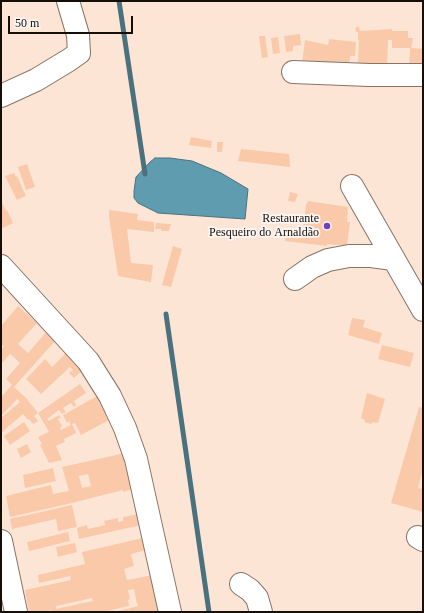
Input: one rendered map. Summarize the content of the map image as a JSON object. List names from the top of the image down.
{
  "places": ["Restaurante Pesqueiro do Arnaldão"],
  "scale_bar": "50 m"
}
